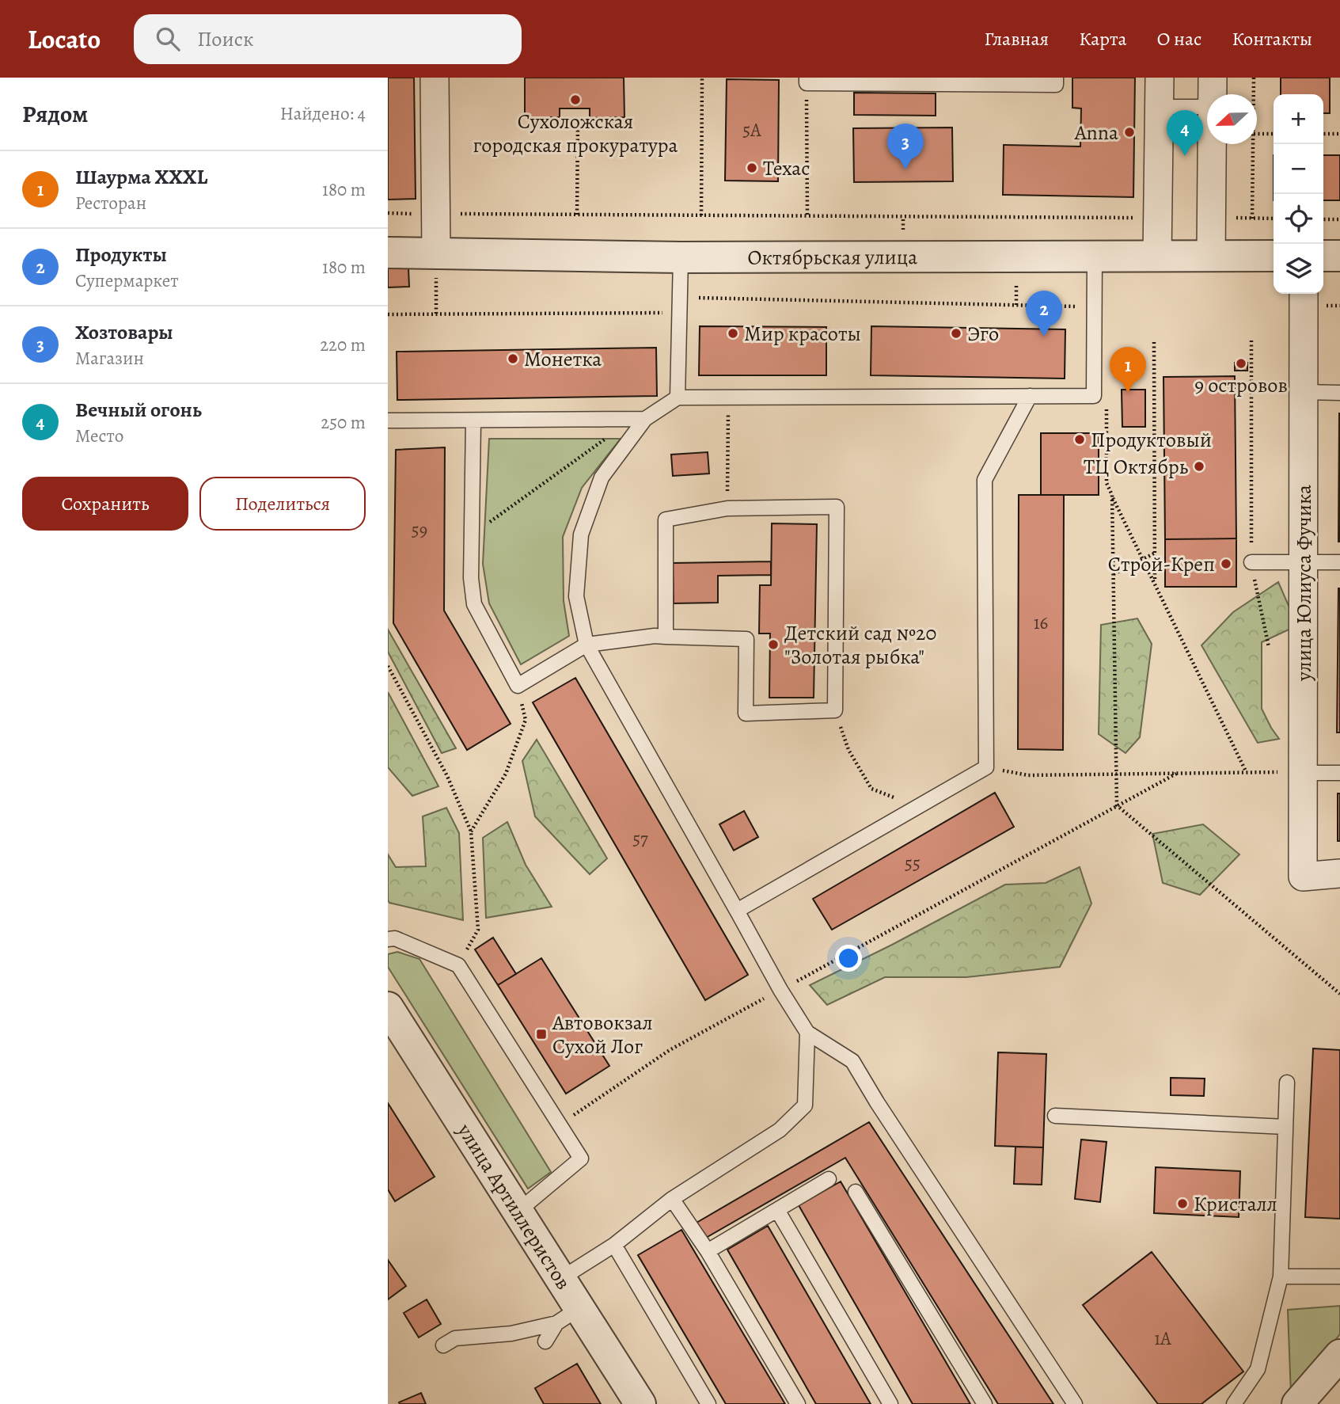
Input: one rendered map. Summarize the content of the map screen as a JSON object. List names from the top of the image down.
{
  "streets": {
    "street": ["Октябрьская улица", "улица Юлиуса Фучика", "улица Артиллеристов"]
  },
  "places": {
    "other": [
      "Сухоложская городская прокуратура",
      "Anna",
      "Техас",
      "Мир красоты",
      "Эго",
      "Монетка",
      "9 островов",
      "Продуктовый",
      "ТЦ Октябрь",
      "Строй-Креп",
      "Детский сад №20 \"Золотая рыбка\"",
      "Кристалл"
    ],
    "transit": ["Автовокзал Сухой Лог"]
  },
  "house_numbers": [
    "5А",
    "59",
    "16",
    "57",
    "55",
    "1А"
  ],
  "north": "left",
  "page": {
    "header": "Locato",
    "search": "Поиск",
    "nav": [
      "Главная",
      "Карта",
      "О нас",
      "Контакты"
    ],
    "heading": ["Рядом", "Найдено: 4"],
    "map_buttons": ["+", "−"],
    "pins": [
      "4",
      "3",
      "2",
      "1"
    ],
    "list": [
      {
        "mark": "1",
        "name": "Шаурма XXXL",
        "note": "Ресторан",
        "value": "180 m"
      },
      {
        "mark": "2",
        "name": "Продукты",
        "note": "Супермаркет",
        "value": "180 m"
      },
      {
        "mark": "3",
        "name": "Хозтовары",
        "note": "Магазин",
        "value": "220 m"
      },
      {
        "mark": "4",
        "name": "Вечный огонь",
        "note": "Место",
        "value": "250 m"
      }
    ],
    "buttons": ["Сохранить", "Поделиться"]
  }
}
